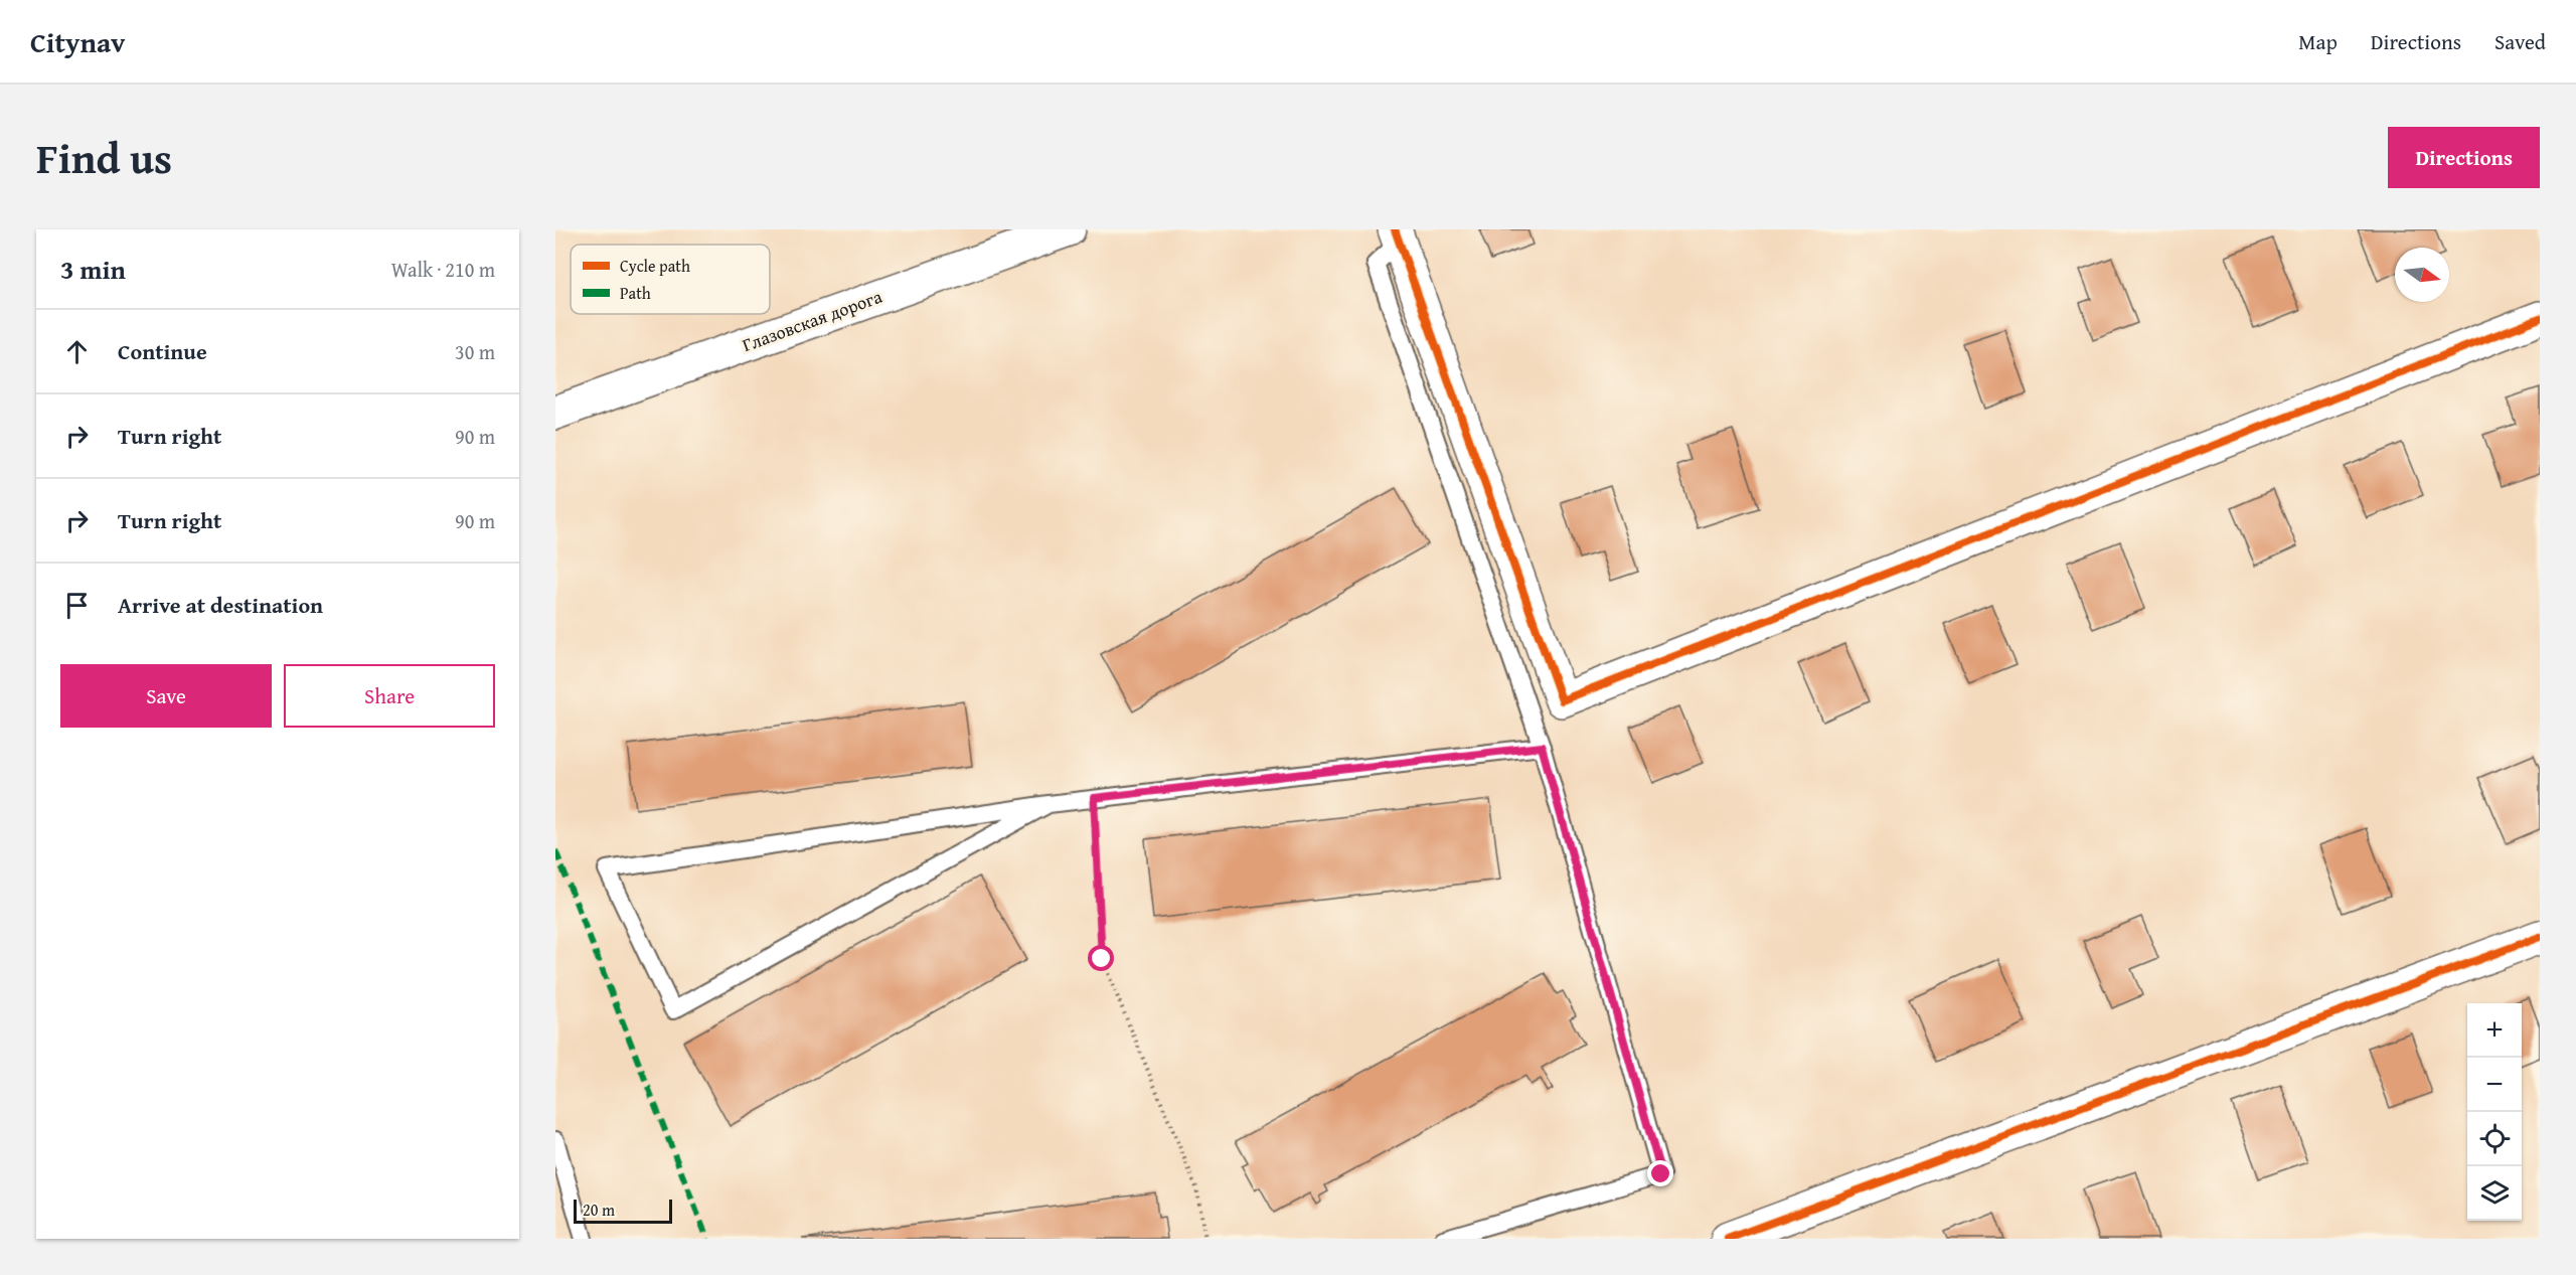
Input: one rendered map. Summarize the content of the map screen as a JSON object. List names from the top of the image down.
{
  "streets": {
    "street": ["Глазовская дорога"]
  },
  "legend": ["Cycle path", "Path"],
  "scale_bar": "20 m",
  "north": "right",
  "page": {
    "header": "Citynav",
    "nav": ["Map", "Directions", "Saved"],
    "title": "Find us",
    "buttons": [
      "Directions",
      ["Save", "Share"]
    ],
    "heading": ["3 min", "Walk · 210 m"],
    "list": [
      ["Continue", "30 m"],
      ["Turn right", "90 m"],
      ["Turn right", "90 m"],
      "Arrive at destination"
    ],
    "map_buttons": ["+", "−"],
    "scale": "20 m"
  }
}
